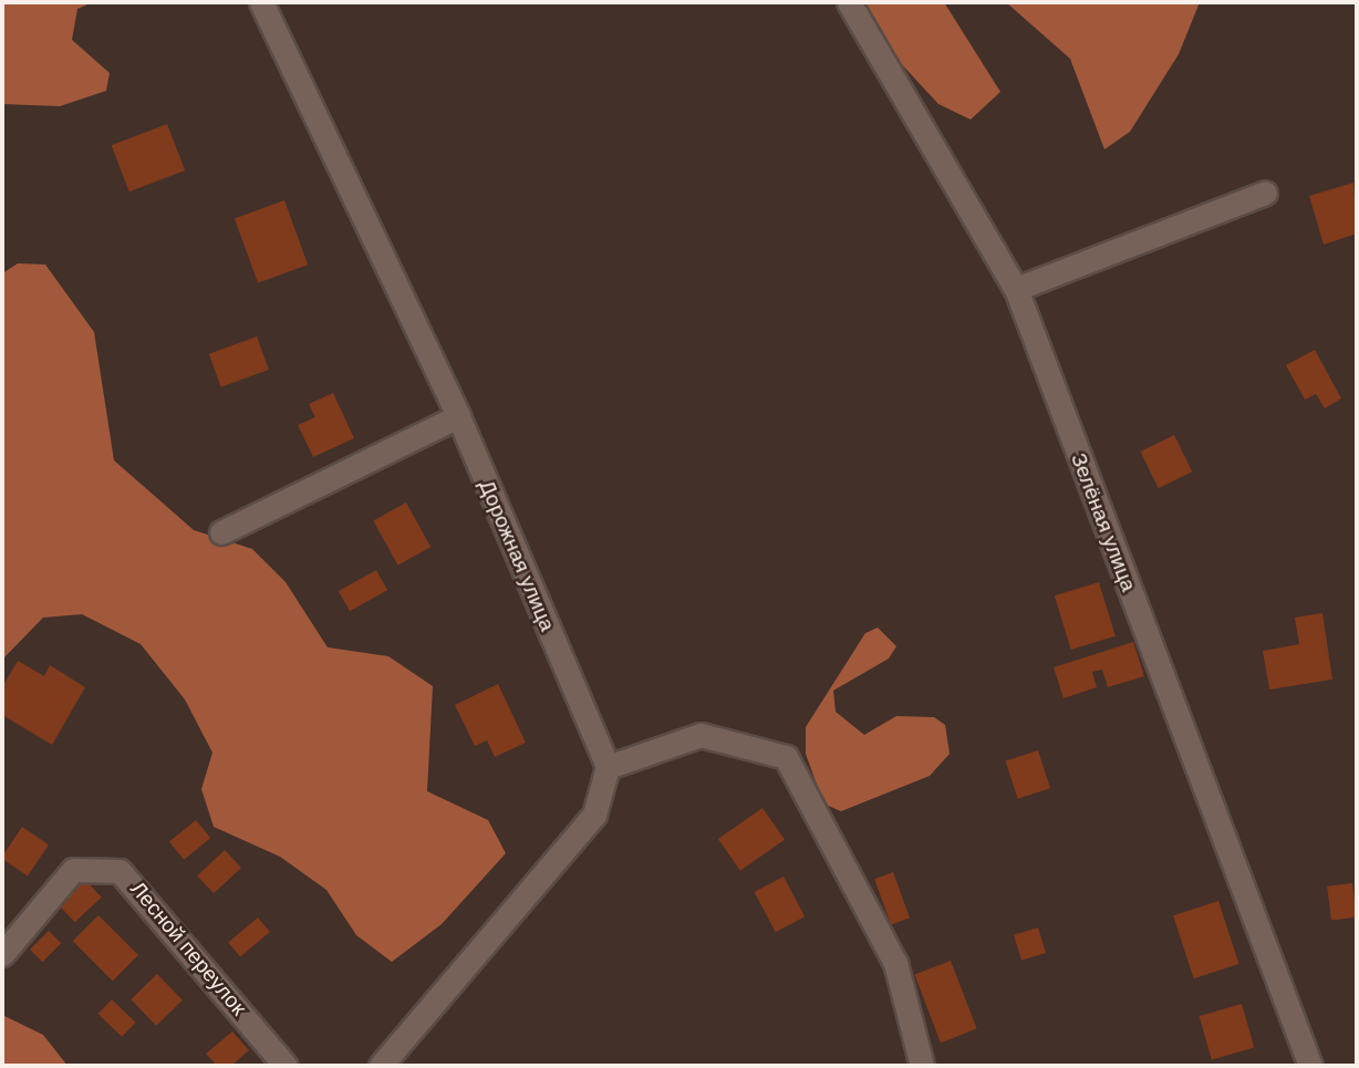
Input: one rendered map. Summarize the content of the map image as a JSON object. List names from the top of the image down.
{
  "streets": {
    "street": ["Зелёная улица", "Дорожная улица", "Лесной переулок"]
  }
}
